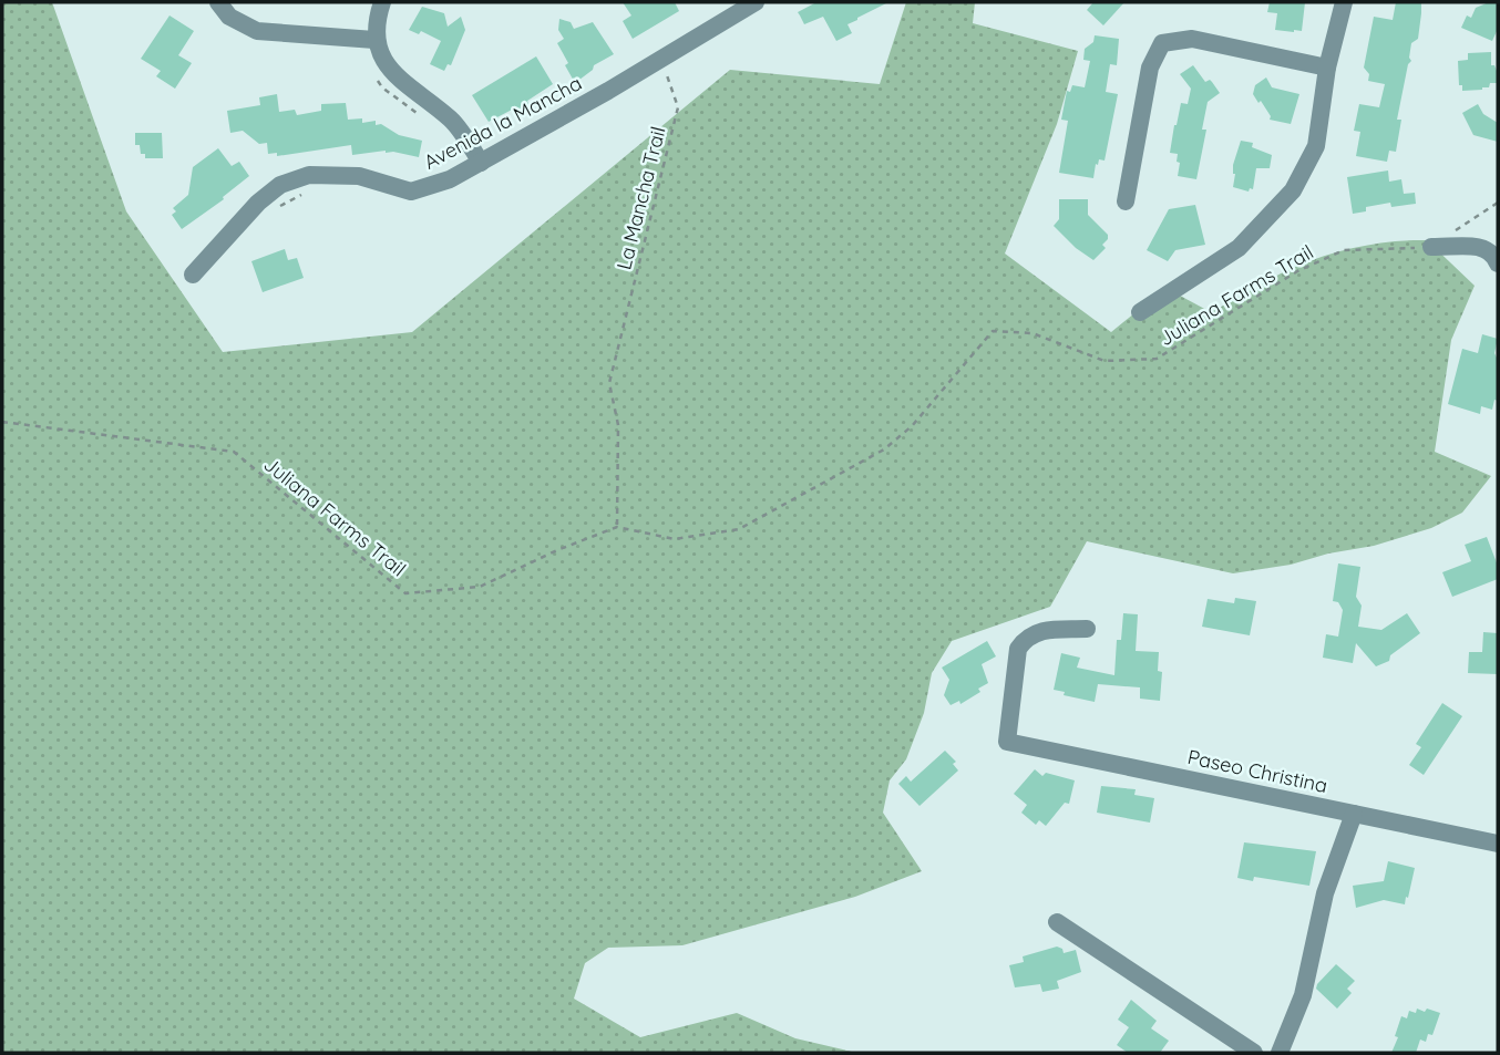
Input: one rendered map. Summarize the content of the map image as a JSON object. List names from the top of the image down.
{
  "streets": {
    "street": ["Avenida la Mancha", "Paseo Christina"],
    "path": ["La Mancha Trail", "Juliana Farms Trail"]
  },
  "crossings": [
    ["La Mancha Trail", "Juliana Farms Trail"]
  ]
}
